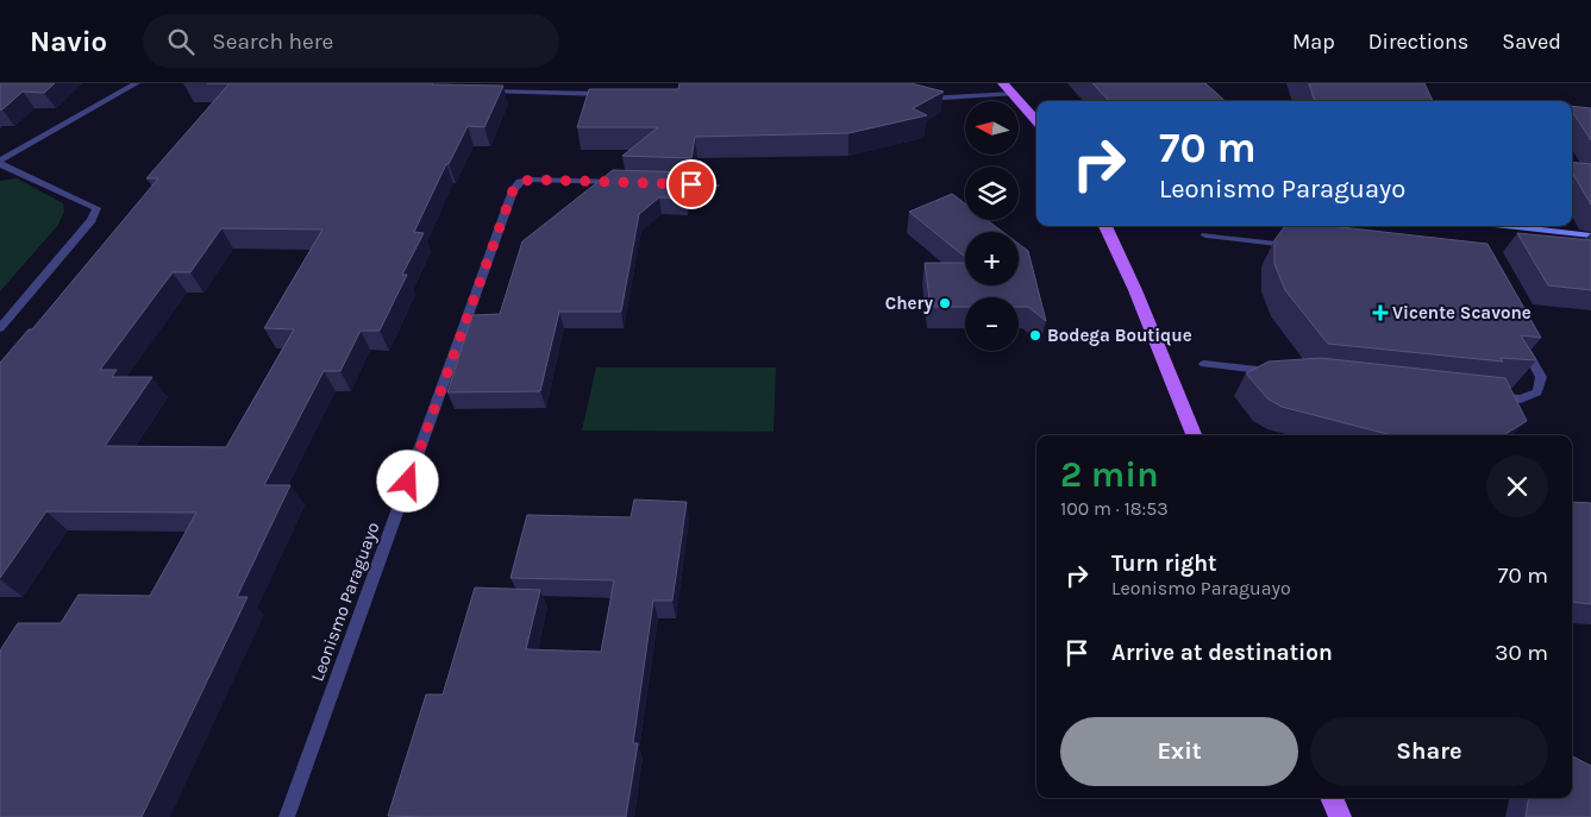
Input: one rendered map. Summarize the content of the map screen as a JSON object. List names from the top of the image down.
{
  "streets": {
    "street": ["Leonismo Paraguayo"]
  },
  "places": {
    "other": ["Chery", "Bodega Boutique"],
    "health": ["Vicente Scavone"]
  },
  "north": "left",
  "page": {
    "header": "Navio",
    "search": "Search here",
    "nav": ["Map", "Directions", "Saved"],
    "map_buttons": ["+", "−"],
    "turn": ["70 m", "Leonismo Paraguayo"],
    "heading": ["2 min", "100 m · 18:53"],
    "list": [
      {
        "name": "Turn right",
        "note": "Leonismo Paraguayo",
        "value": "70 m"
      },
      {
        "name": "Arrive at destination",
        "value": "30 m"
      }
    ],
    "buttons": ["Exit", "Share"]
  }
}
